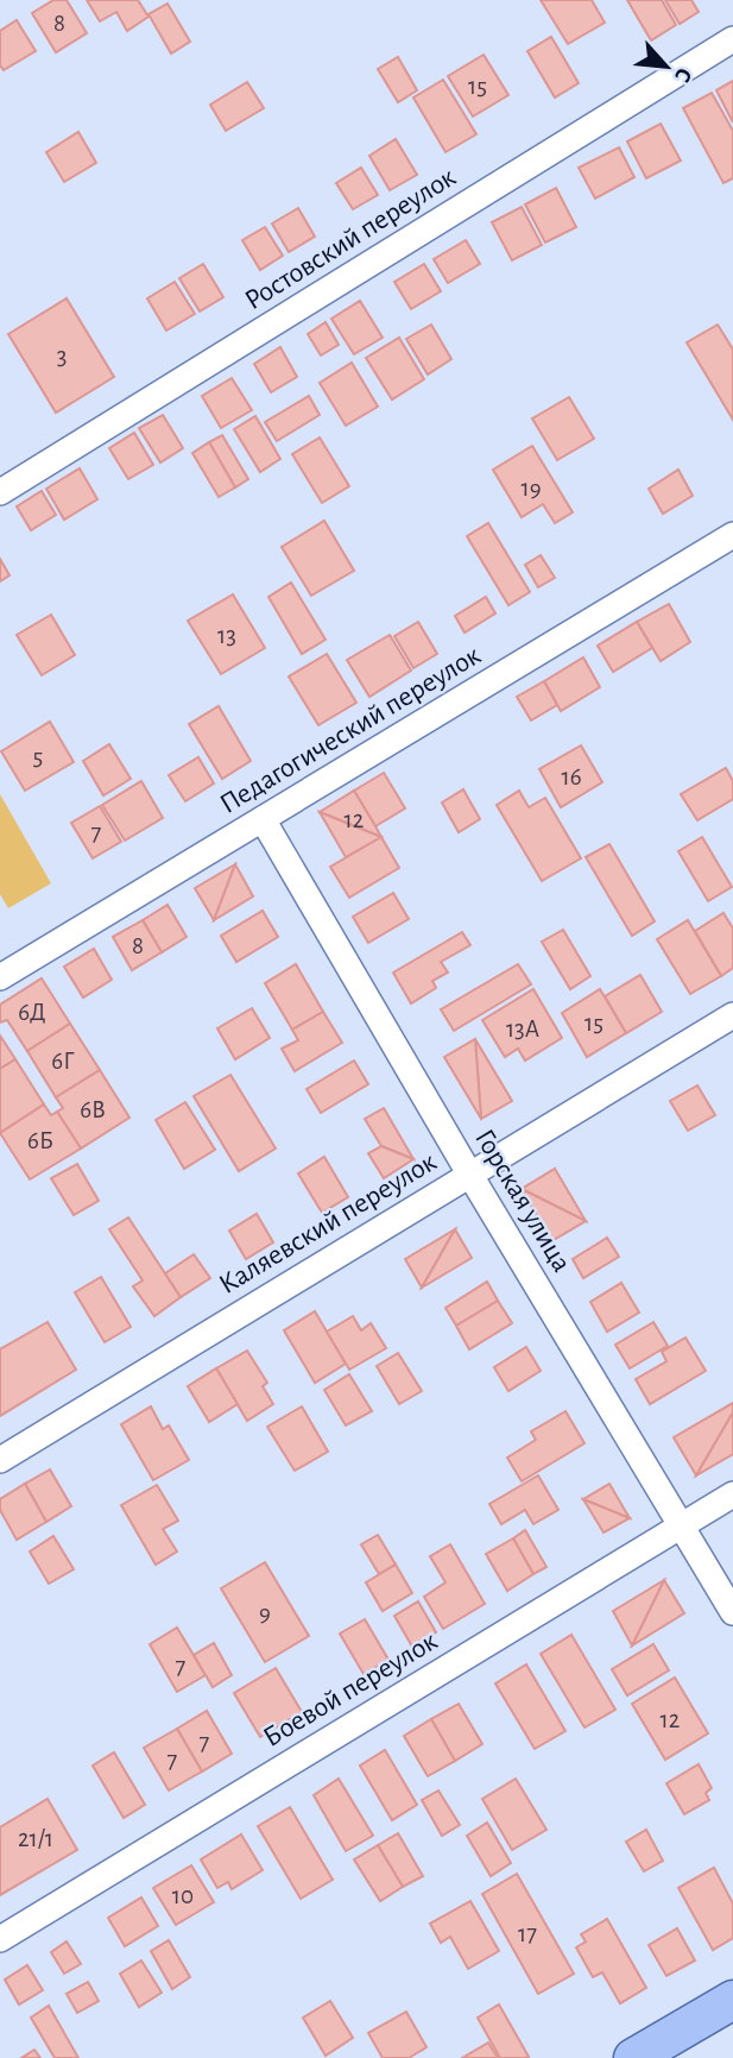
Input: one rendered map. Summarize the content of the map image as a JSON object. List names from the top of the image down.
{
  "streets": {
    "street": [
      "Ростовский переулок",
      "Педагогический переулок",
      "Горская улица",
      "Каляевский переулок",
      "Боевой переулок"
    ]
  },
  "crossings": [
    ["Педагогический переулок", "Горская улица"],
    ["Горская улица", "Каляевский переулок"],
    ["Горская улица", "Боевой переулок"]
  ],
  "house_numbers": [
    "8",
    "15",
    "3",
    "19",
    "13",
    "5",
    "16",
    "12",
    "7",
    "8",
    "6Д",
    "15",
    "13А",
    "6Г",
    "6В",
    "6Б",
    "9",
    "7",
    "12",
    "7",
    "7",
    "21/1",
    "10",
    "17"
  ],
  "north": "bottom right"
}
